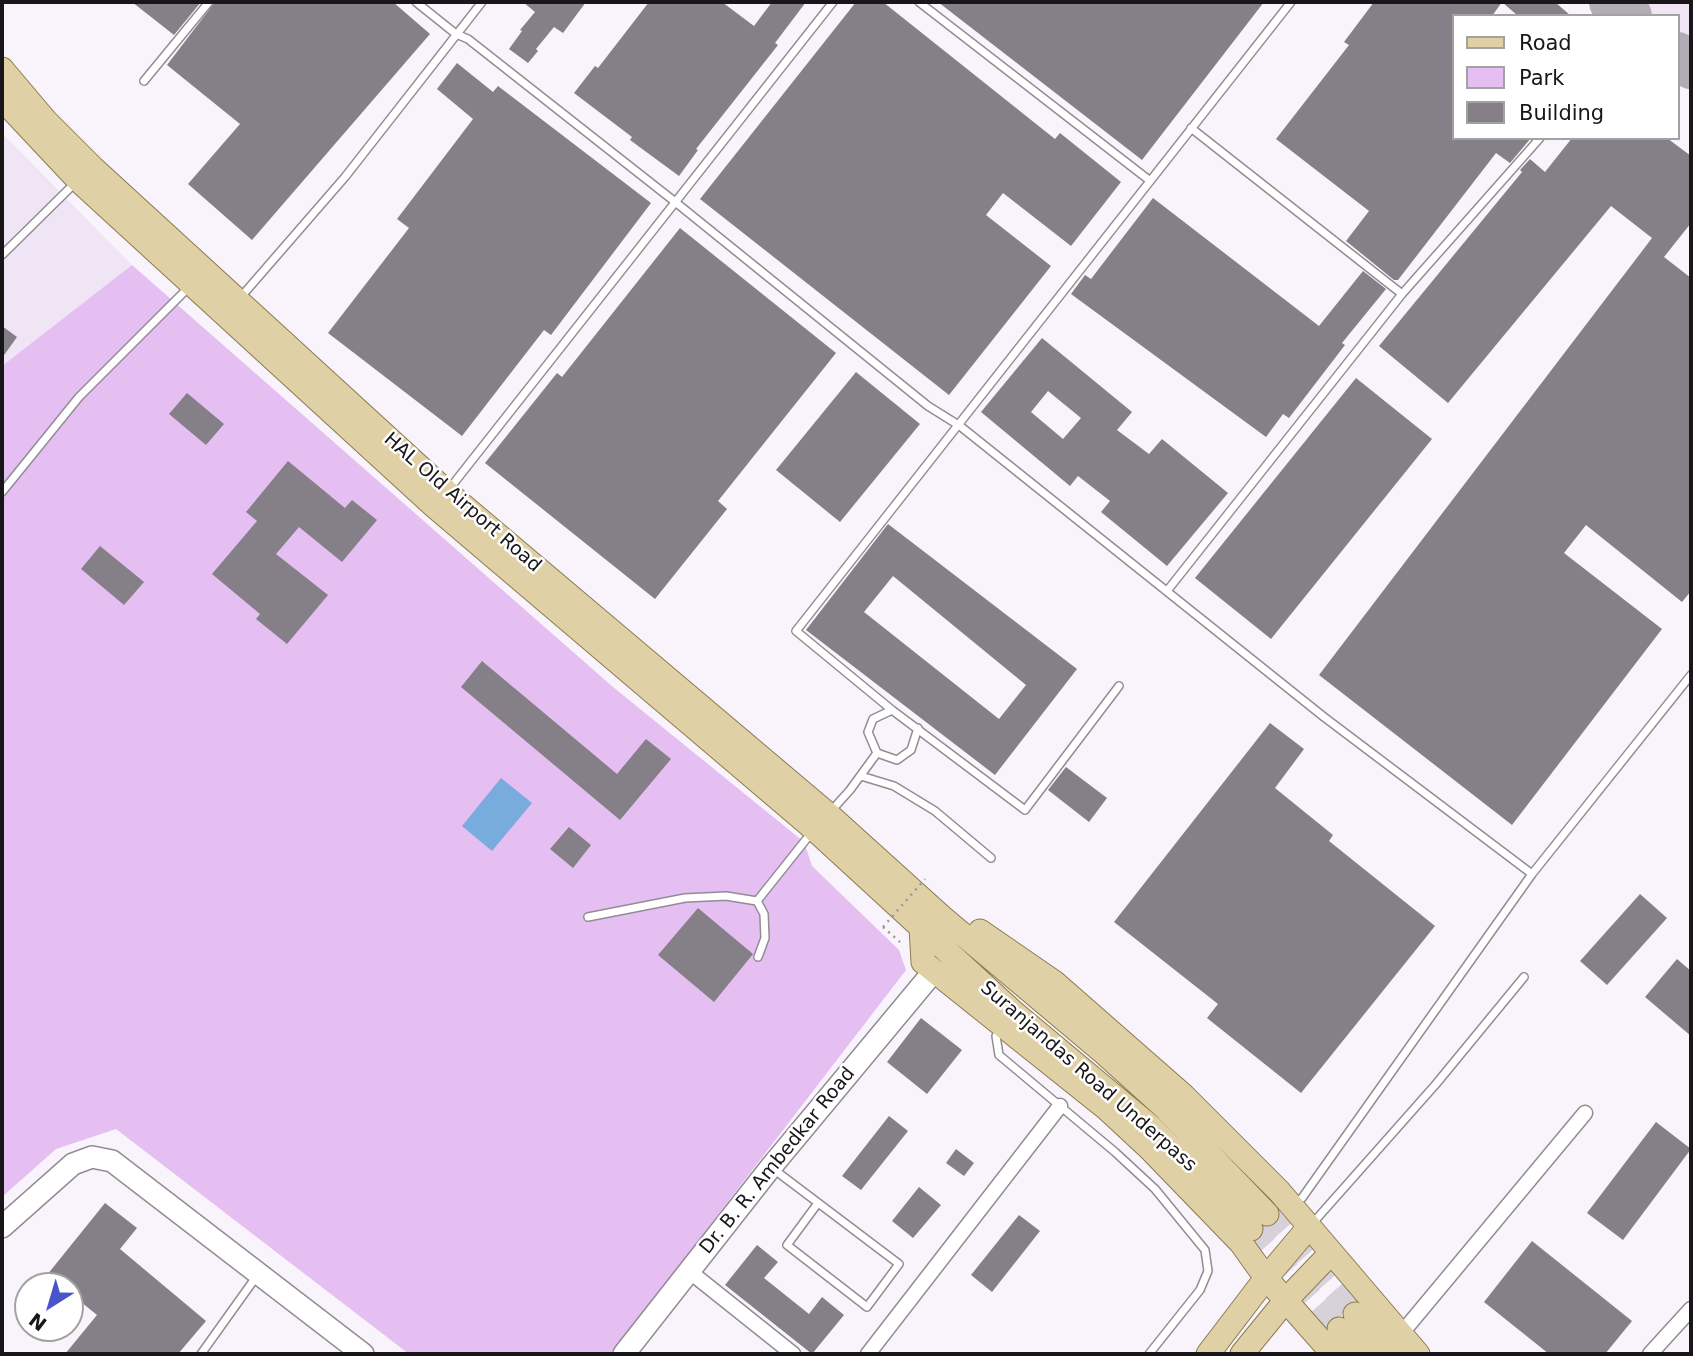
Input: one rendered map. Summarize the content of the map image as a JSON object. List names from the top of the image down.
{
  "streets": {
    "main road": ["HAL Old Airport Road", "Suranjandas Road Underpass"],
    "street": ["Dr. B. R. Ambedkar Road"]
  },
  "crossings": [
    ["HAL Old Airport Road", "Suranjandas Road Underpass"]
  ],
  "legend": ["Road", "Park", "Building"],
  "north": "bottom left"
}
